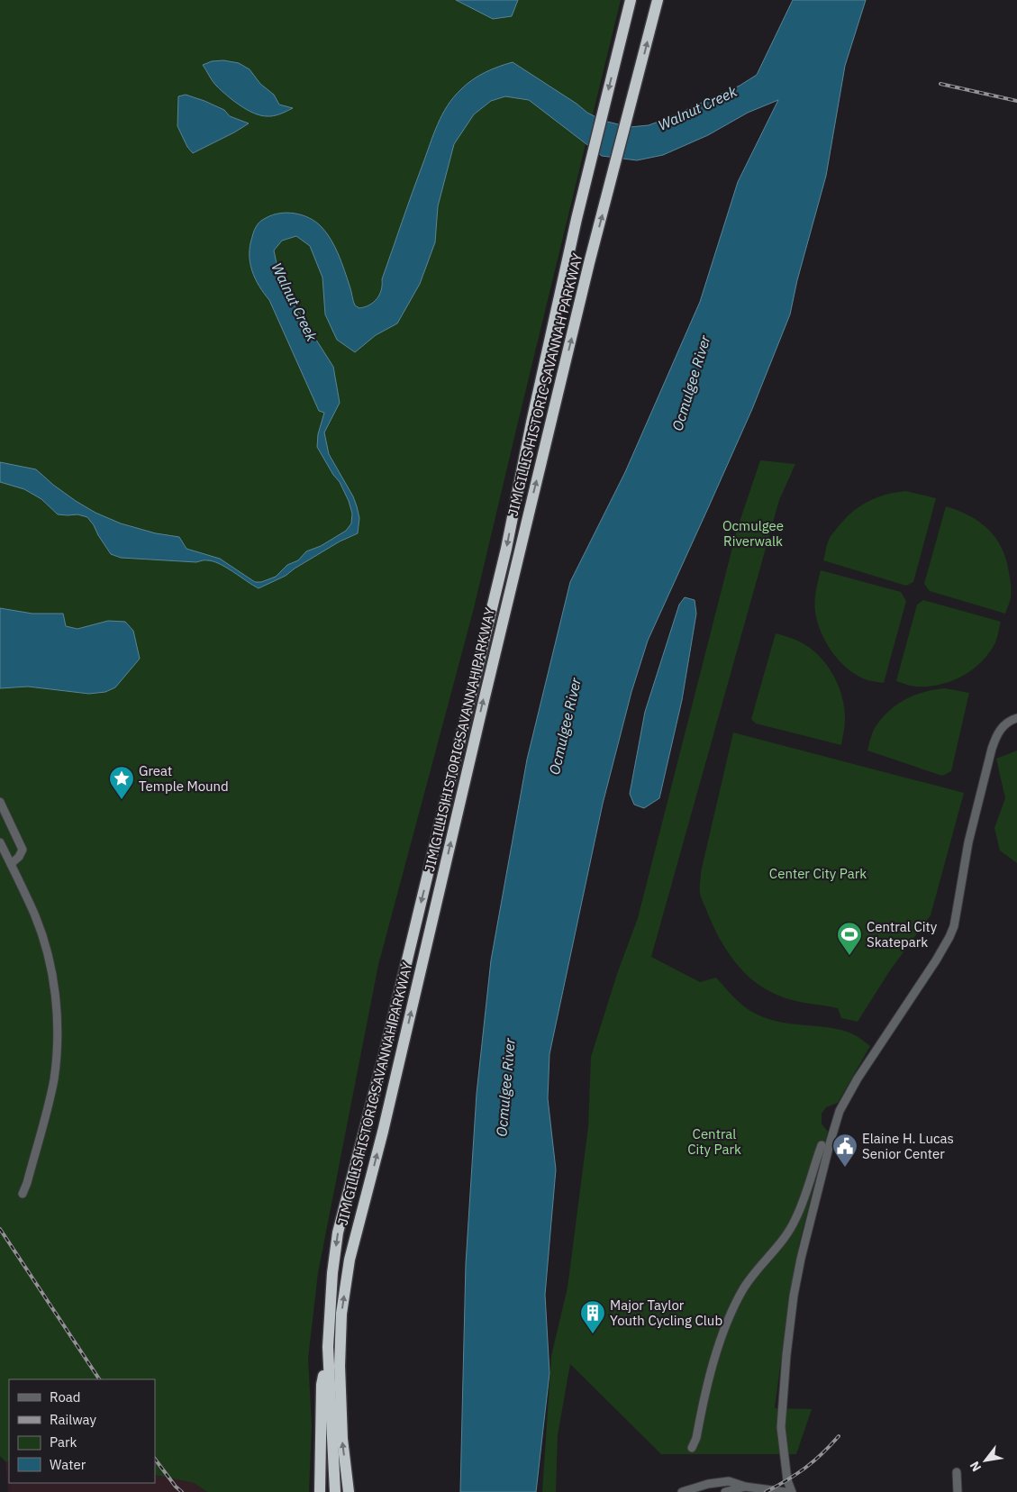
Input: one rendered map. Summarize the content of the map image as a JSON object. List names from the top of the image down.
{
  "streets": {
    "highway": ["JIM GILLIS HISTORIC SAVANNAH PARKWAY"]
  },
  "water": ["Walnut Creek", "Ocmulgee River"],
  "parks": ["Ocmulgee Riverwalk", "Center City Park", "Central City Park"],
  "places": {
    "place": ["Great Temple Mound"],
    "sports": ["Central City Skatepark"],
    "public building": ["Elaine H. Lucas Senior Center"],
    "building": ["Major Taylor Youth Cycling Club"]
  },
  "legend": [
    "Road",
    "Railway",
    "Park",
    "Water"
  ],
  "north": "bottom left"
}
